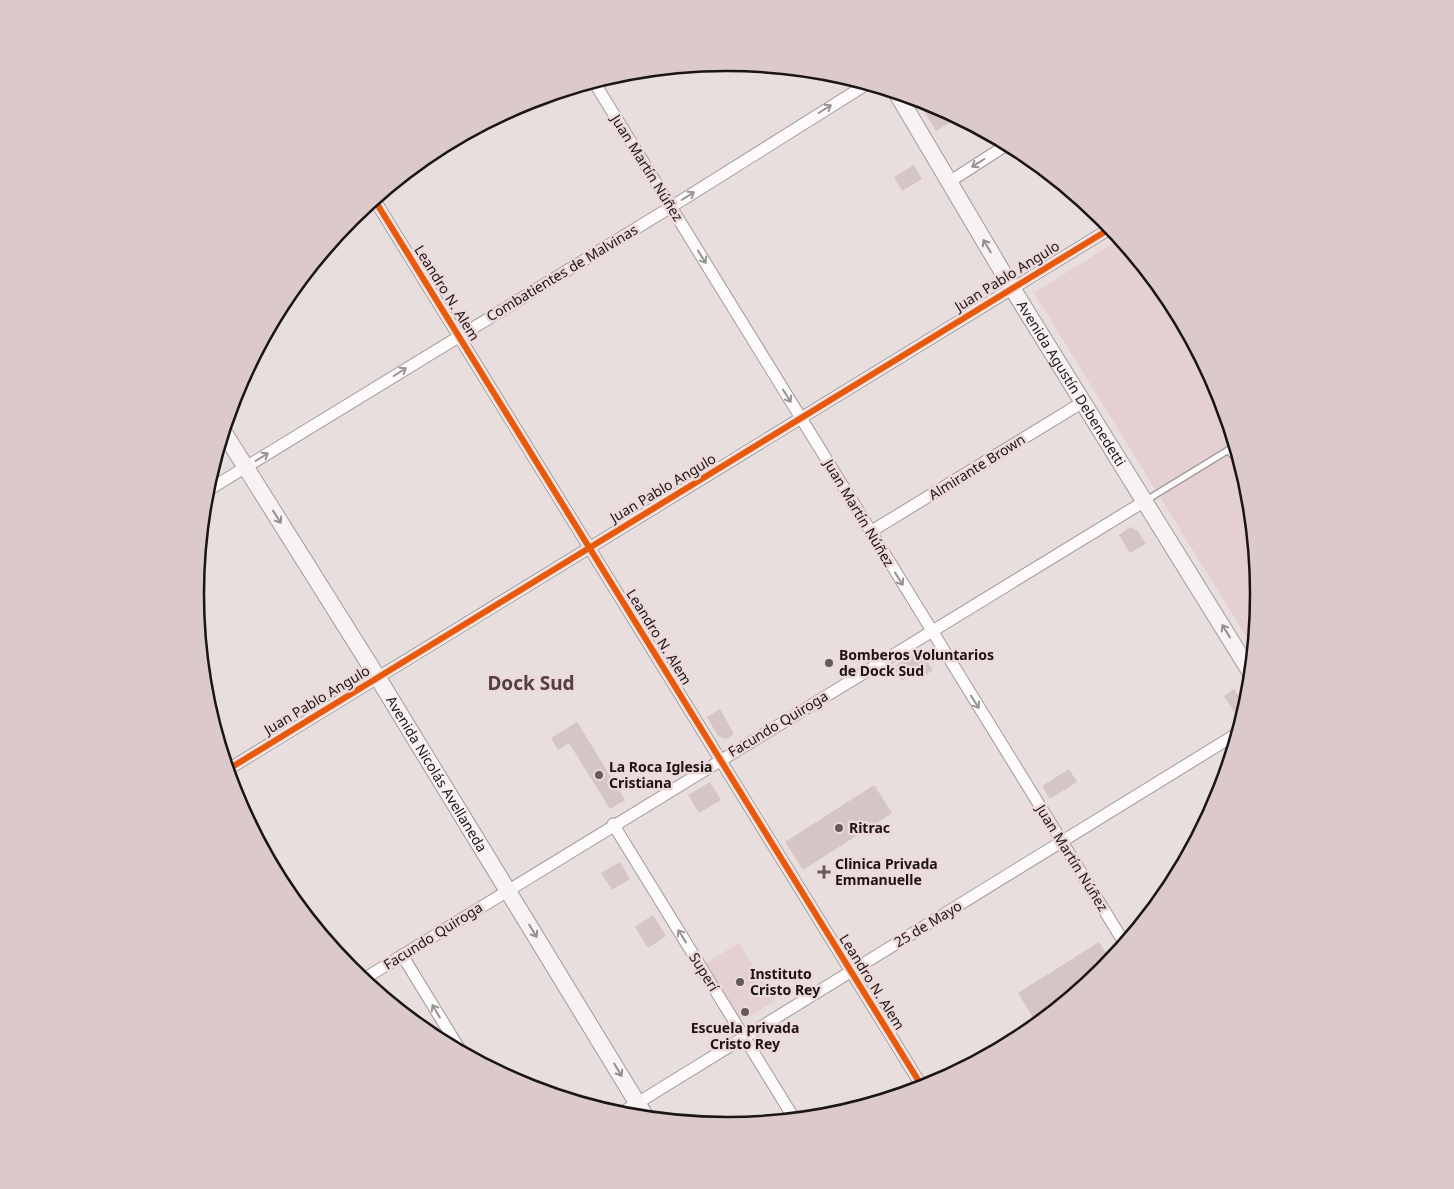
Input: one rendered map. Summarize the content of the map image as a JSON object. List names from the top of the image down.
{
  "streets": {
    "main road": ["Avenida Agustín Debenedetti", "Avenida Nicolás Avellaneda"],
    "street": [
      "Juan Martín Núñez",
      "Combatientes de Malvinas",
      "Juan Pablo Angulo",
      "Leandro N. Alem",
      "Almirante Brown",
      "Facundo Quiroga",
      "25 de Mayo",
      "Superí"
    ]
  },
  "crossings": [
    ["Juan Martín Núñez", "Combatientes de Malvinas"],
    ["Juan Martín Núñez", "Juan Pablo Angulo"],
    ["Juan Martín Núñez", "Almirante Brown"],
    ["Juan Martín Núñez", "Facundo Quiroga"],
    ["Juan Martín Núñez", "25 de Mayo"],
    ["Combatientes de Malvinas", "Leandro N. Alem"],
    ["Combatientes de Malvinas", "Avenida Nicolás Avellaneda"],
    ["Juan Pablo Angulo", "Leandro N. Alem"],
    ["Juan Pablo Angulo", "Avenida Agustín Debenedetti"],
    ["Juan Pablo Angulo", "Avenida Nicolás Avellaneda"],
    ["Leandro N. Alem", "Facundo Quiroga"],
    ["Leandro N. Alem", "25 de Mayo"],
    ["Avenida Agustín Debenedetti", "Almirante Brown"],
    ["Avenida Agustín Debenedetti", "Facundo Quiroga"],
    ["Facundo Quiroga", "Avenida Nicolás Avellaneda"],
    ["Facundo Quiroga", "Superí"],
    ["Avenida Nicolás Avellaneda", "25 de Mayo"],
    ["25 de Mayo", "Superí"]
  ],
  "one_way": [
    "Juan Martín Núñez",
    "Combatientes de Malvinas",
    "Avenida Agustín Debenedetti",
    "Avenida Nicolás Avellaneda",
    "Superí"
  ],
  "districts": ["Dock Sud"],
  "places": {
    "other": [
      "Bomberos Voluntarios de Dock Sud",
      "La Roca Iglesia Cristiana",
      "Ritrac",
      "Instituto Cristo Rey",
      "Escuela privada Cristo Rey"
    ],
    "health": ["Clinica Privada Emmanuelle"]
  }
}
